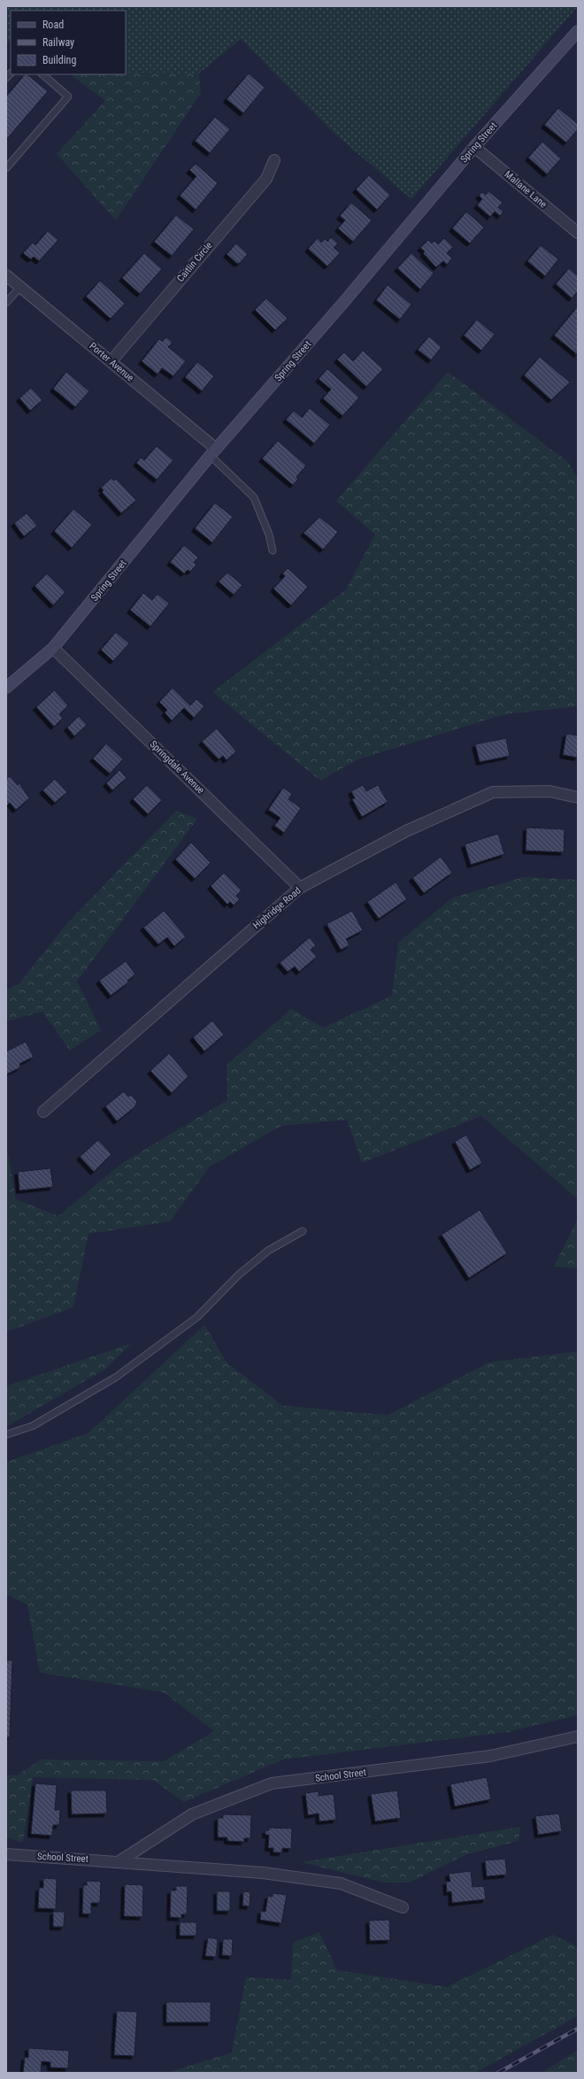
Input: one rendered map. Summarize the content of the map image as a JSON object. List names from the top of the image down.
{
  "streets": {
    "main road": ["Spring Street"],
    "street": [
      "Mallane Lane",
      "Caitlin Circle",
      "Porter Avenue",
      "Springdale Avenue",
      "Highridge Road",
      "School Street"
    ]
  },
  "crossings": [
    ["Spring Street", "Mallane Lane"],
    ["Spring Street", "Porter Avenue"],
    ["Spring Street", "Springdale Avenue"],
    ["Caitlin Circle", "Porter Avenue"],
    ["Springdale Avenue", "Highridge Road"]
  ],
  "legend": ["Road", "Railway", "Building"]
}
